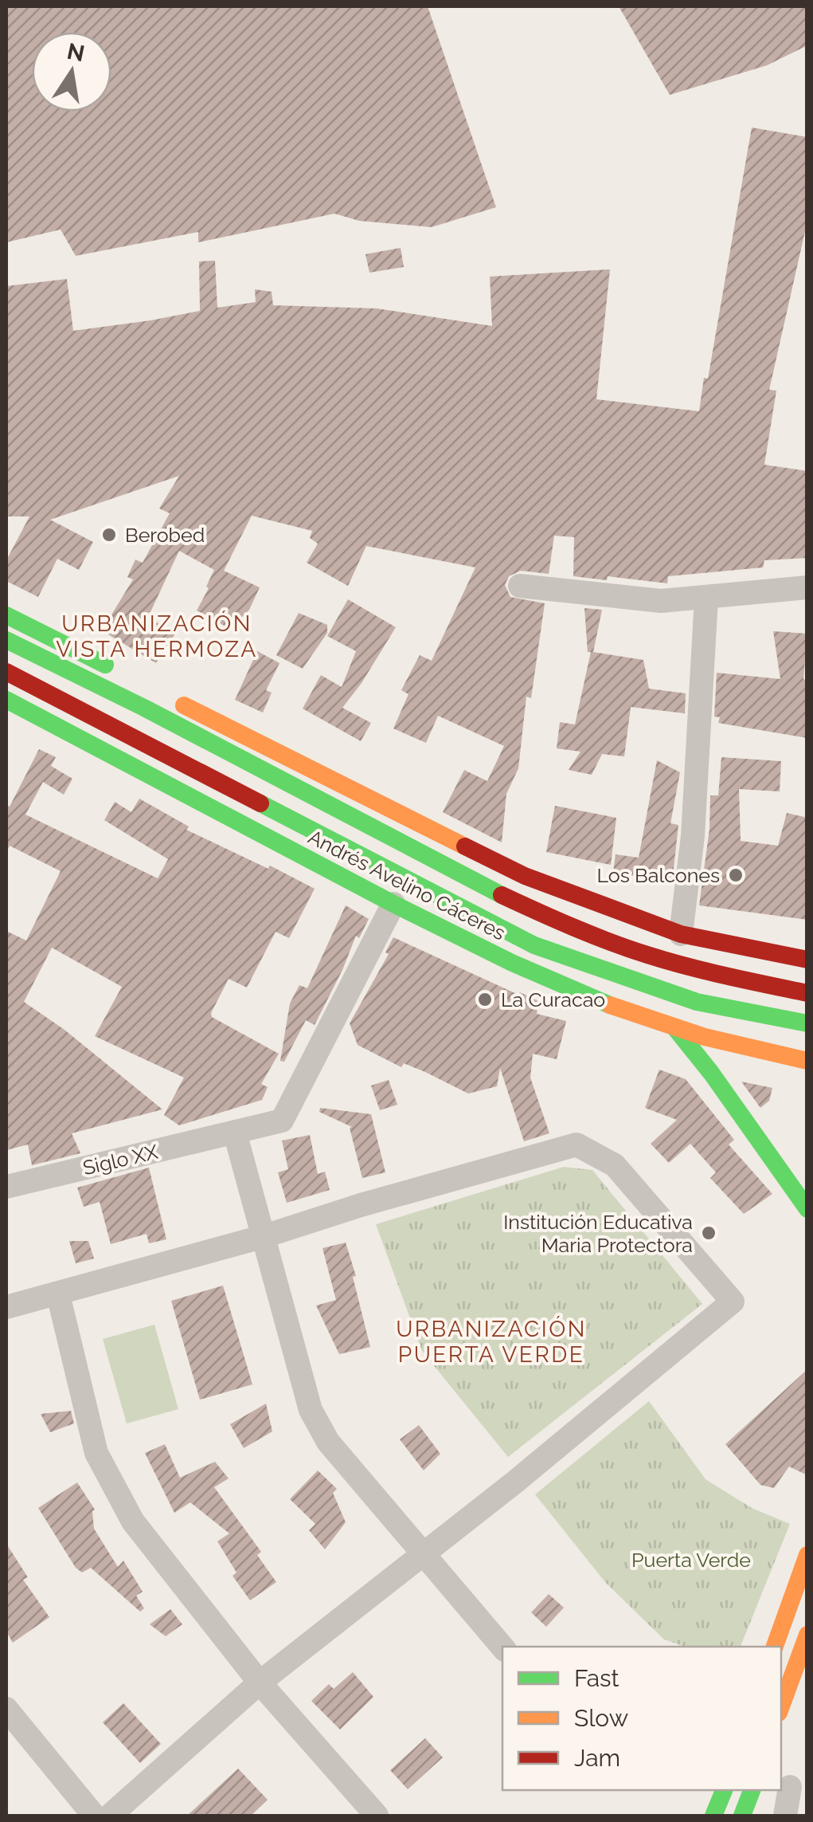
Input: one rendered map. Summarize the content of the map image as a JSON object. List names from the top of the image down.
{
  "streets": {
    "main road": ["Andrés Avelino Cáceres"],
    "street": ["Siglo XX"]
  },
  "crossings": [
    ["Andrés Avelino Cáceres", "Siglo XX"]
  ],
  "districts": ["URBANIZACIÓN VISTA HERMOZA", "URBANIZACIÓN PUERTA VERDE"],
  "parks": ["Puerta Verde"],
  "places": [
    "Berobed",
    "Los Balcones",
    "La Curacao",
    "Institución Educativa Maria Protectora"
  ],
  "legend": ["Fast", "Slow", "Jam"],
  "north": "top"
}
